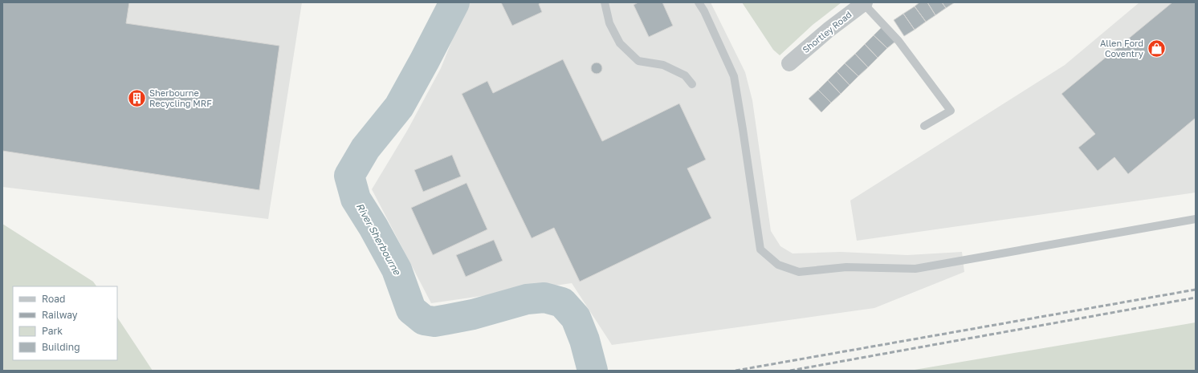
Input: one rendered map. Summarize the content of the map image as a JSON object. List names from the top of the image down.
{
  "streets": {
    "street": ["Shortley Road"]
  },
  "water": ["River Sherbourne"],
  "places": {
    "shop": ["Allen Ford Coventry"],
    "building": ["Sherbourne Recycling MRF"]
  },
  "legend": [
    "Road",
    "Railway",
    "Park",
    "Building"
  ]
}
